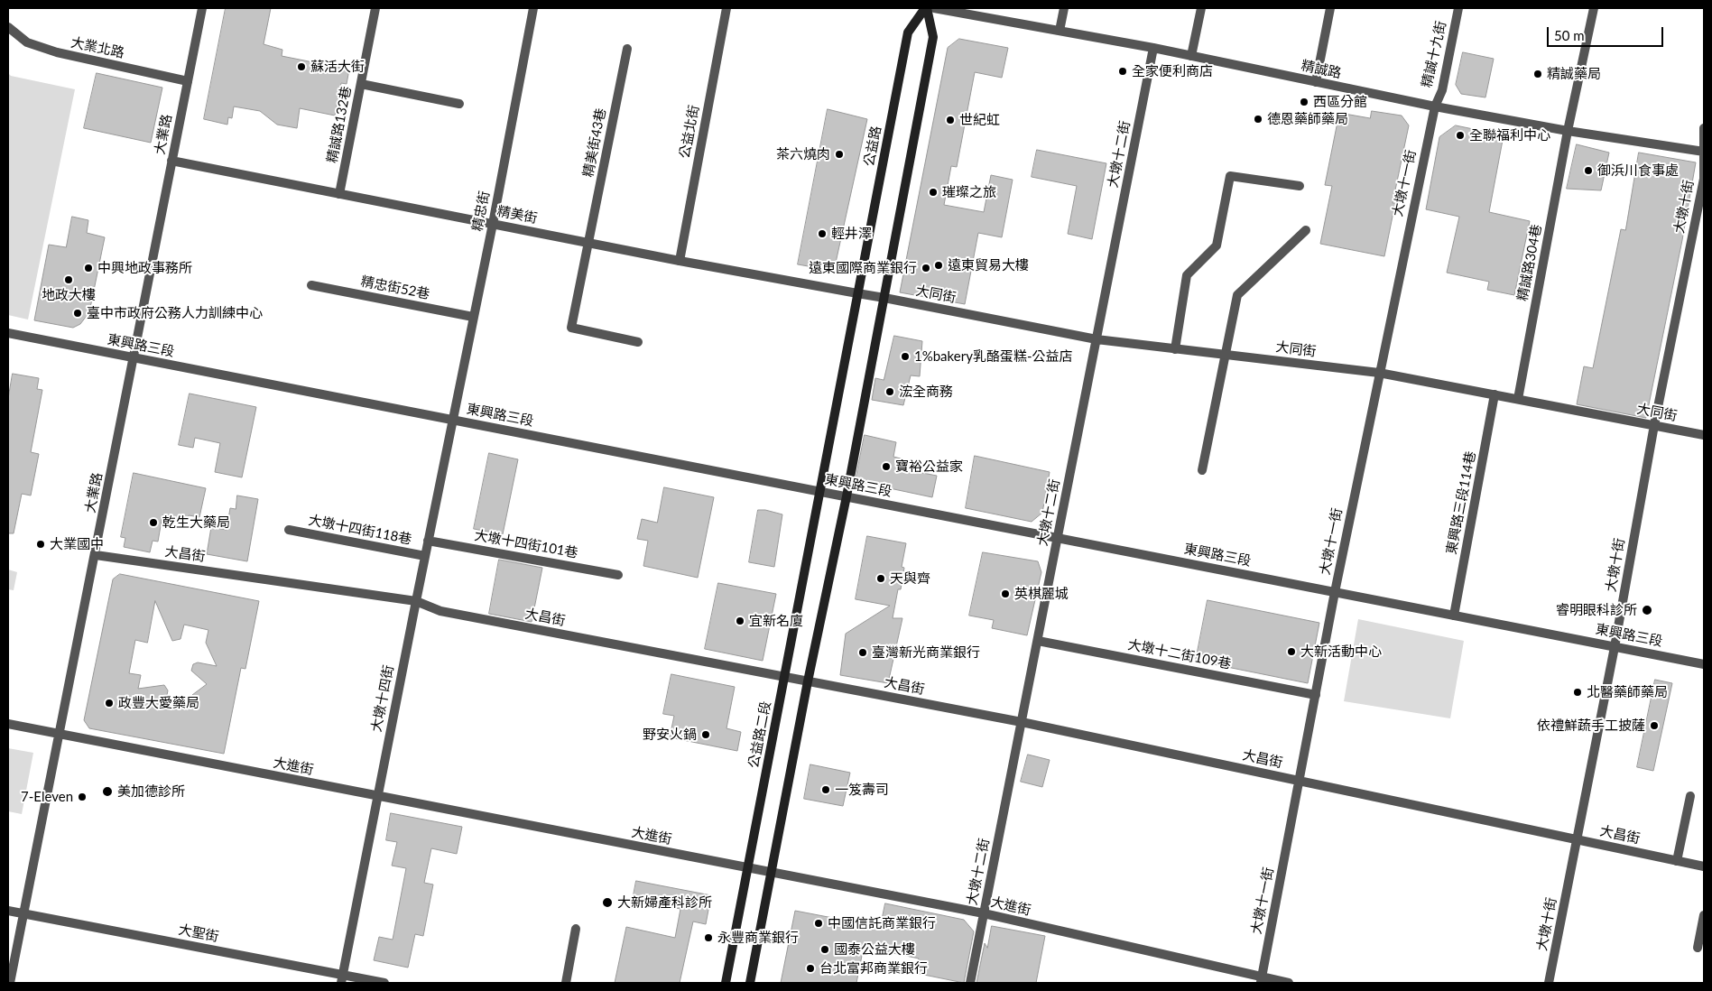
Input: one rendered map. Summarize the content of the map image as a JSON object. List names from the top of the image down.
{
  "streets": {
    "main road": ["公益路", "公益路二段"],
    "street": [
      "大業北路",
      "精誠十九街",
      "精誠路",
      "精誠路132巷",
      "公益北街",
      "大業路",
      "精美街43巷",
      "大墩十二街",
      "大墩十一街",
      "大墩十街",
      "精忠街",
      "精美街",
      "精誠路304巷",
      "精忠街52巷",
      "大同街",
      "東興路三段",
      "東興路三段114巷",
      "大墩十四街118巷",
      "大墩十四街101巷",
      "大昌街",
      "大墩十二街109巷",
      "大墩十四街",
      "大進街",
      "大聖街"
    ]
  },
  "crossings": [
    ["大業北路", "大業路"],
    ["精誠十九街", "精誠路"],
    ["精誠十九街", "大墩十一街"],
    ["精誠路", "大墩十二街"],
    ["精誠路", "大墩十一街"],
    ["精誠路", "大墩十街"],
    ["精誠路", "精誠路304巷"],
    ["精誠路132巷", "精美街"],
    ["公益北街", "精美街"],
    ["大業路", "精美街"],
    ["大業路", "東興路三段"],
    ["大業路", "大昌街"],
    ["大業路", "大進街"],
    ["大業路", "大聖街"],
    ["精美街43巷", "精美街"],
    ["公益路", "精美街"],
    ["公益路", "大同街"],
    ["公益路", "東興路三段"],
    ["公益路", "公益路二段"],
    ["大墩十二街", "大同街"],
    ["大墩十二街", "東興路三段"],
    ["大墩十二街", "大昌街"],
    ["大墩十二街", "大墩十二街109巷"],
    ["大墩十二街", "大進街"],
    ["大墩十一街", "大同街"],
    ["大墩十一街", "東興路三段"],
    ["大墩十一街", "大昌街"],
    ["大墩十一街", "大墩十二街109巷"],
    ["大墩十一街", "大進街"],
    ["大墩十街", "大同街"],
    ["大墩十街", "東興路三段"],
    ["大墩十街", "大昌街"],
    ["精忠街", "精美街"],
    ["精忠街", "精忠街52巷"],
    ["精忠街", "東興路三段"],
    ["精忠街", "大墩十四街"],
    ["精誠路304巷", "大同街"],
    ["大同街", "東興路三段114巷"],
    ["東興路三段", "東興路三段114巷"],
    ["東興路三段", "大墩十四街"],
    ["東興路三段", "公益路二段"],
    ["大墩十四街118巷", "大墩十四街"],
    ["大墩十四街101巷", "大墩十四街"],
    ["大昌街", "大墩十四街"],
    ["大昌街", "公益路二段"],
    ["大墩十四街", "大進街"],
    ["大墩十四街", "大聖街"],
    ["公益路二段", "大進街"]
  ],
  "places": [
    "蘇活大街",
    "全家便利商店",
    "精誠藥局",
    "西區分館",
    "德恩藥師藥局",
    "世紀虹",
    "全聯福利中心",
    "茶六燒肉",
    "御浜川食事處",
    "璀璨之旅",
    "輕井澤",
    "遠東貿易大樓",
    "中興地政事務所",
    "遠東國際商業銀行",
    "地政大樓",
    "臺中市政府公務人力訓練中心",
    "1%bakery乳酪蛋糕-公益店",
    "浤全商務",
    "寶裕公益家",
    "乾生大藥局",
    "大業國中",
    "天與齊",
    "英棋麗城",
    "睿明眼科診所",
    "宜新名廈",
    "大新活動中心",
    "臺灣新光商業銀行",
    "北醫藥師藥局",
    "政豐大愛藥局",
    "依禮鮮蔬手工披薩",
    "野安火鍋",
    "一笈壽司",
    "美加德診所",
    "7-Eleven",
    "大新婦產科診所",
    "中國信託商業銀行",
    "永豐商業銀行",
    "國泰公益大樓",
    "台北富邦商業銀行"
  ],
  "scale_bar": "50 m"
}
